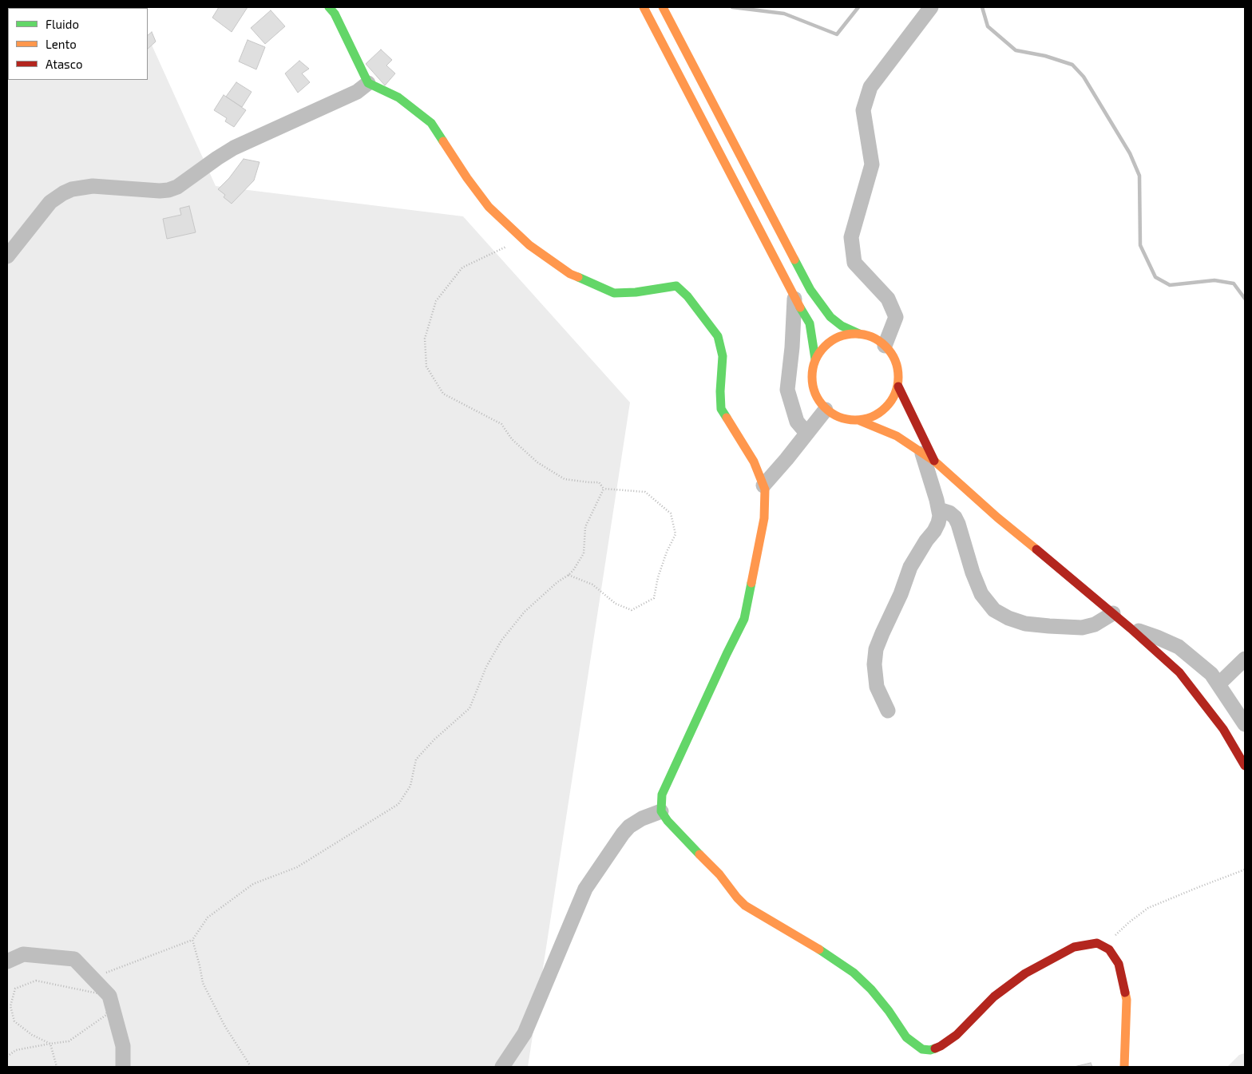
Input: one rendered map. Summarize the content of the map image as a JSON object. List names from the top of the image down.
{
  "legend": ["Fluido", "Lento", "Atasco"]
}
